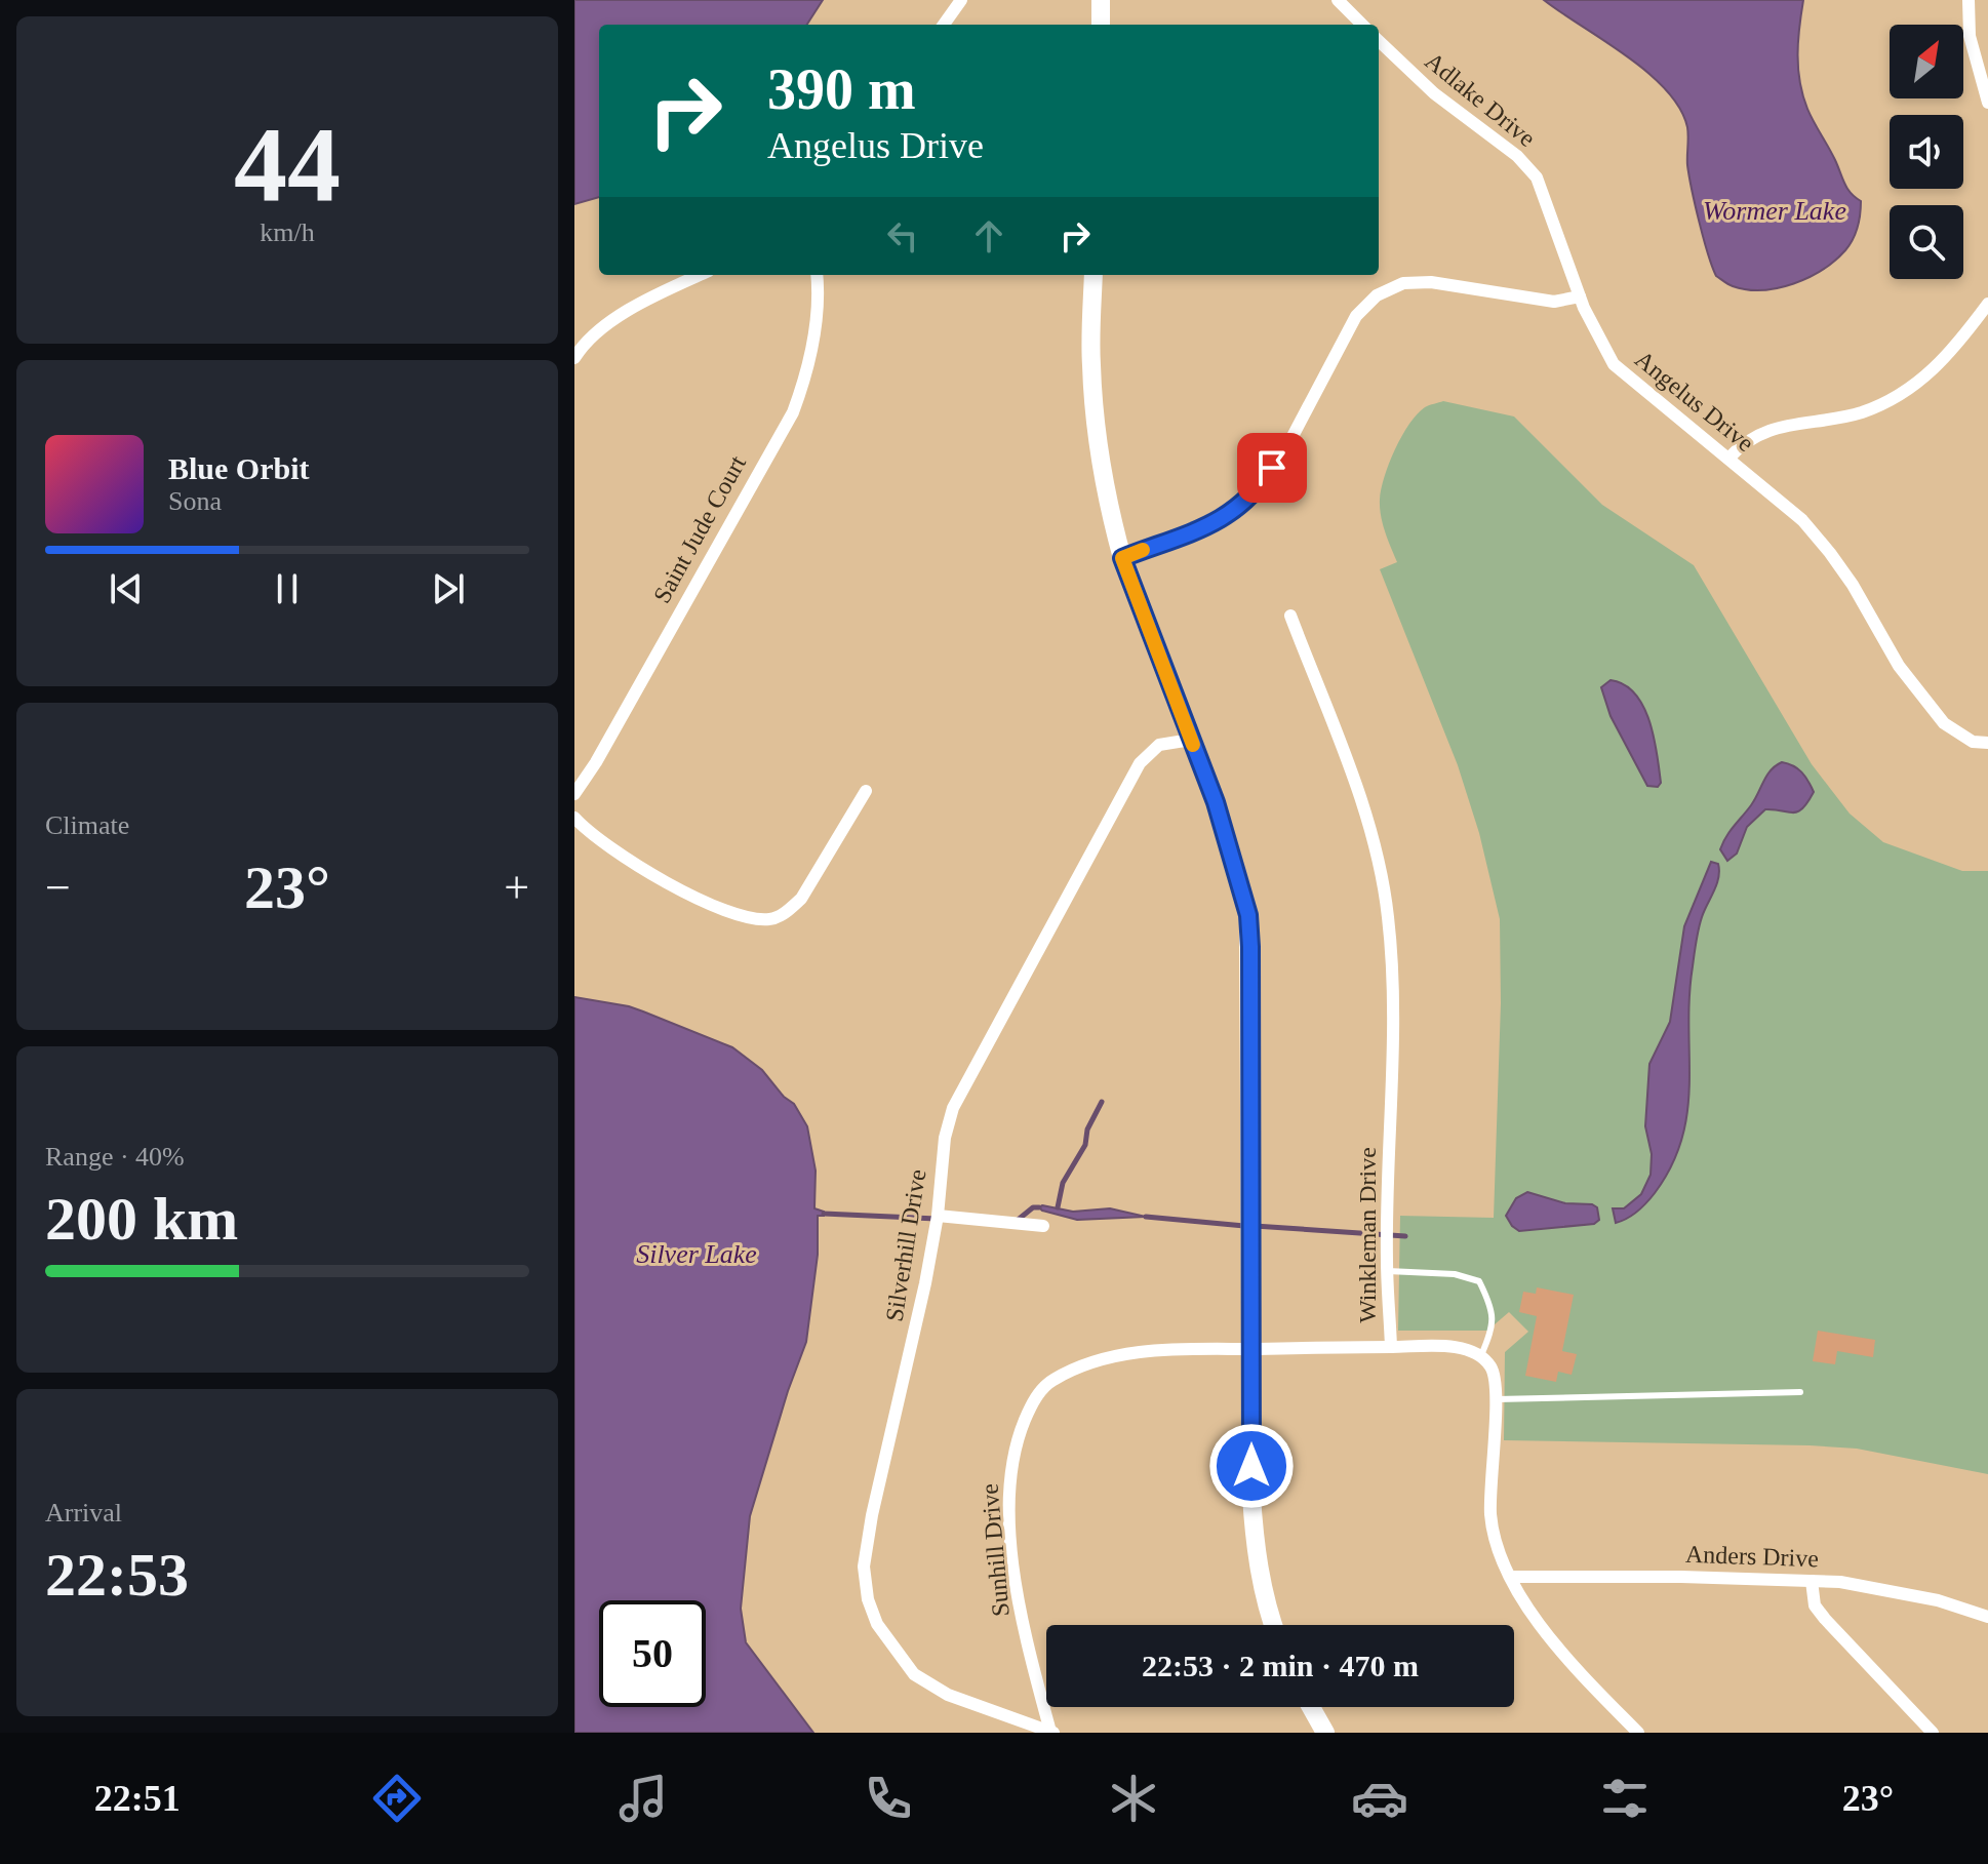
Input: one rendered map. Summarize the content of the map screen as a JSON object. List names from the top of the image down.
{
  "streets": {
    "street": [
      "Adlake Drive",
      "Angelus Drive",
      "Saint Jude Court",
      "Winkleman Drive",
      "Silverhill Drive",
      "Sunhill Drive",
      "Anders Drive"
    ]
  },
  "crossings": [
    ["Adlake Drive", "Angelus Drive"],
    ["Winkleman Drive", "Sunhill Drive"],
    ["Silverhill Drive", "Sunhill Drive"]
  ],
  "water": ["Wormer Lake", "Silver Lake"],
  "north": "top right",
  "page": {
    "tile": [
      ["44", "km/h"],
      "Climate",
      ["Range · 40%", "200 km"],
      ["Arrival", "22:53"]
    ],
    "turn": ["390 m", "Angelus Drive"],
    "song": ["Blue Orbit", "Sona"],
    "heat": ["−", "23°", "+"],
    "limit": "50",
    "trip": "22:53 · 2 min · 470 m",
    "tabs": ["22:51", "23°"]
  }
}
